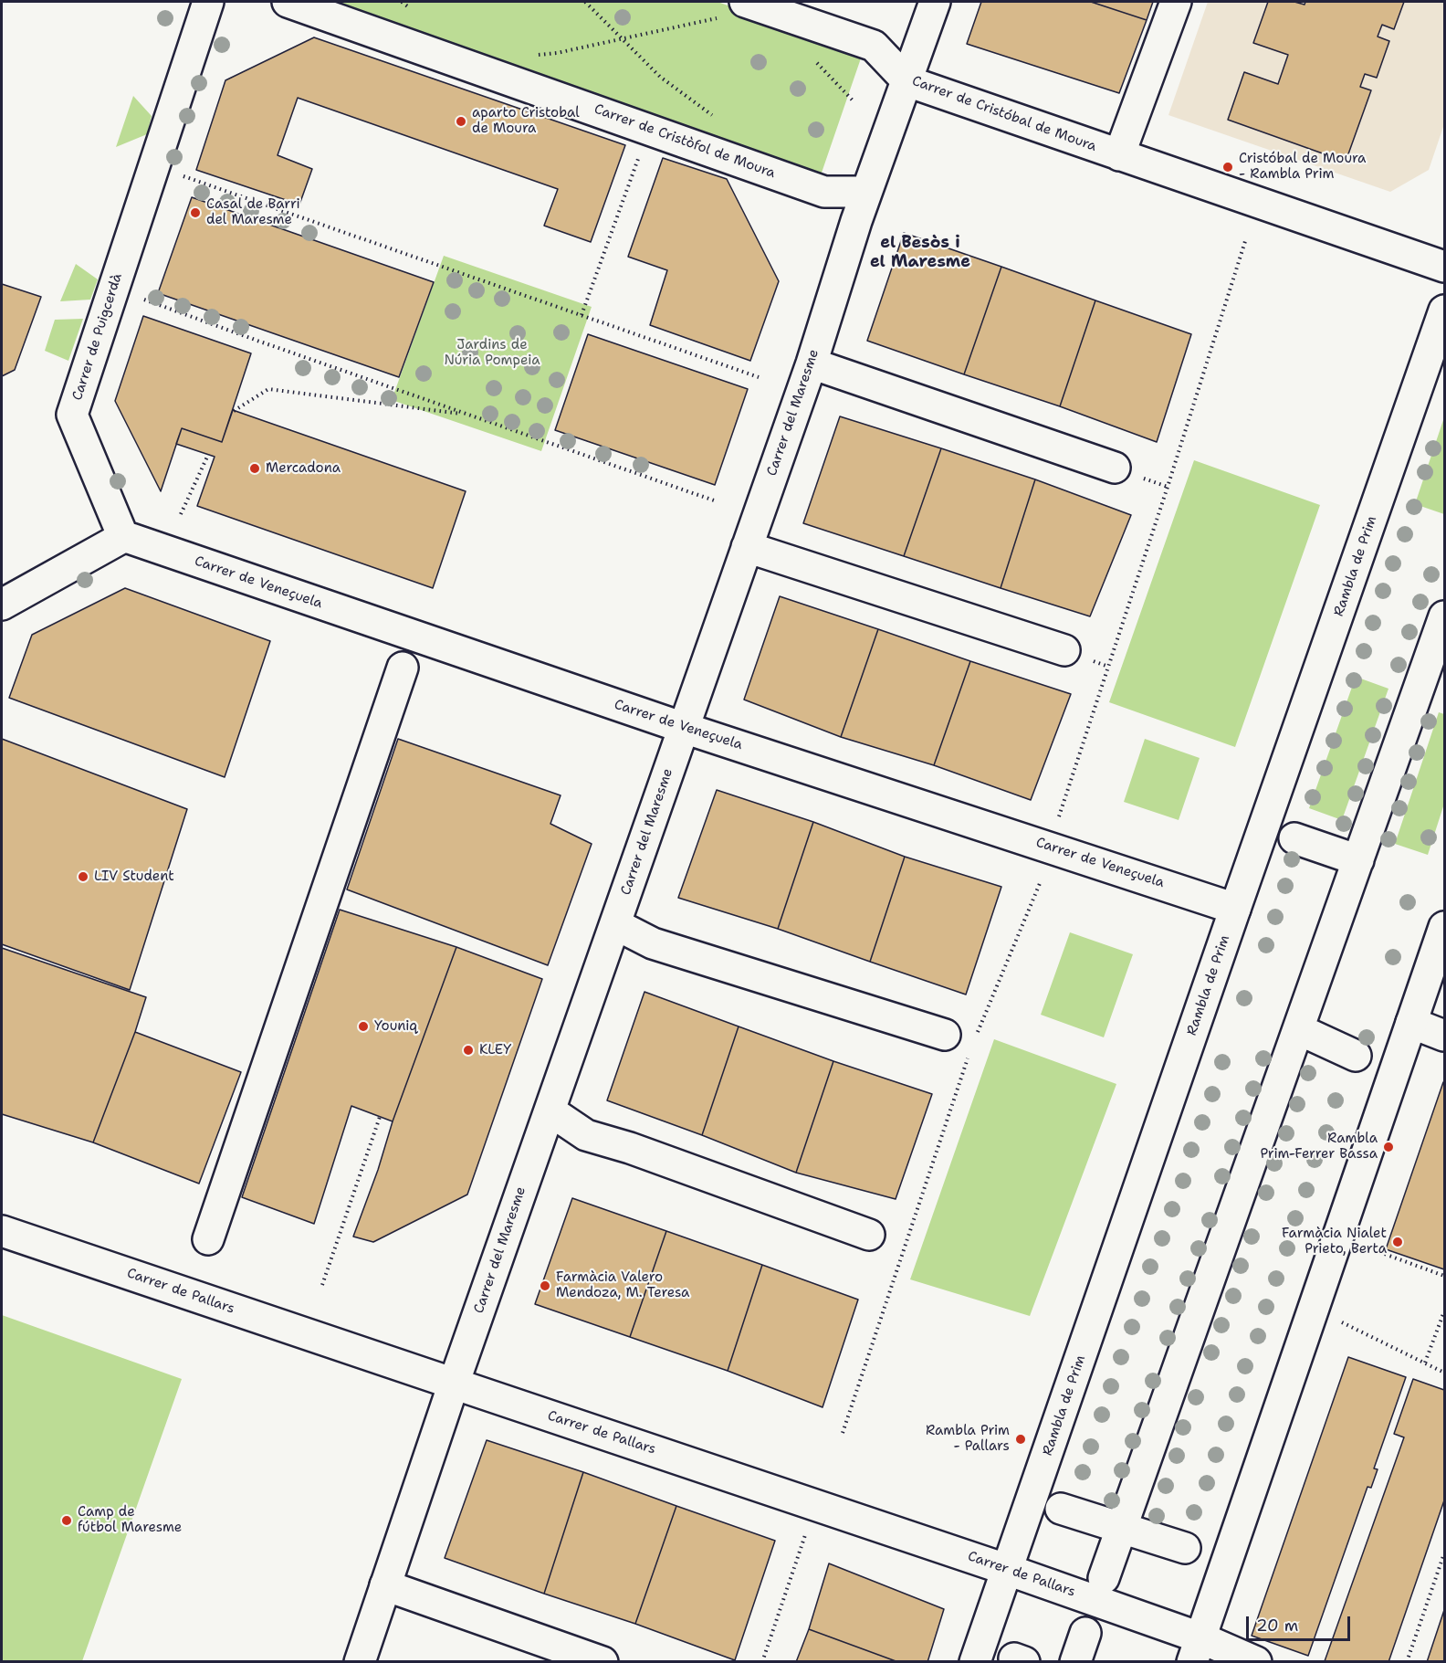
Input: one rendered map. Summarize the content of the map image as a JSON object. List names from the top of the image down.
{
  "streets": {
    "street": [
      "Carrer de Cristóbal de Moura",
      "Carrer de Cristòfol de Moura",
      "Carrer de Puigcerdà",
      "Carrer del Maresme",
      "Rambla de Prim",
      "Carrer de Veneçuela",
      "Carrer de Pallars"
    ]
  },
  "crossings": [
    ["Carrer de Cristóbal de Moura", "Carrer del Maresme"],
    ["Carrer de Cristòfol de Moura", "Carrer del Maresme"],
    ["Carrer de Puigcerdà", "Carrer de Veneçuela"],
    ["Carrer del Maresme", "Carrer de Veneçuela"],
    ["Carrer del Maresme", "Carrer de Pallars"],
    ["Rambla de Prim", "Carrer de Veneçuela"],
    ["Rambla de Prim", "Carrer de Pallars"]
  ],
  "districts": ["el Besòs i el Maresme"],
  "parks": ["Jardins de Núria Pompeia"],
  "places": [
    "aparto Cristobal de Moura",
    "Cristóbal de Moura - Rambla Prim",
    "Casal de Barri del Maresme",
    "Mercadona",
    "LIV Student",
    "Youniq",
    "KLEY",
    "Rambla Prim-Ferrer Bassa",
    "Farmàcia Nialet Prieto, Berta",
    "Farmàcia Valero Mendoza, M. Teresa",
    "Rambla Prim - Pallars",
    "Camp de fútbol Maresme"
  ],
  "scale_bar": "20 m"
}
